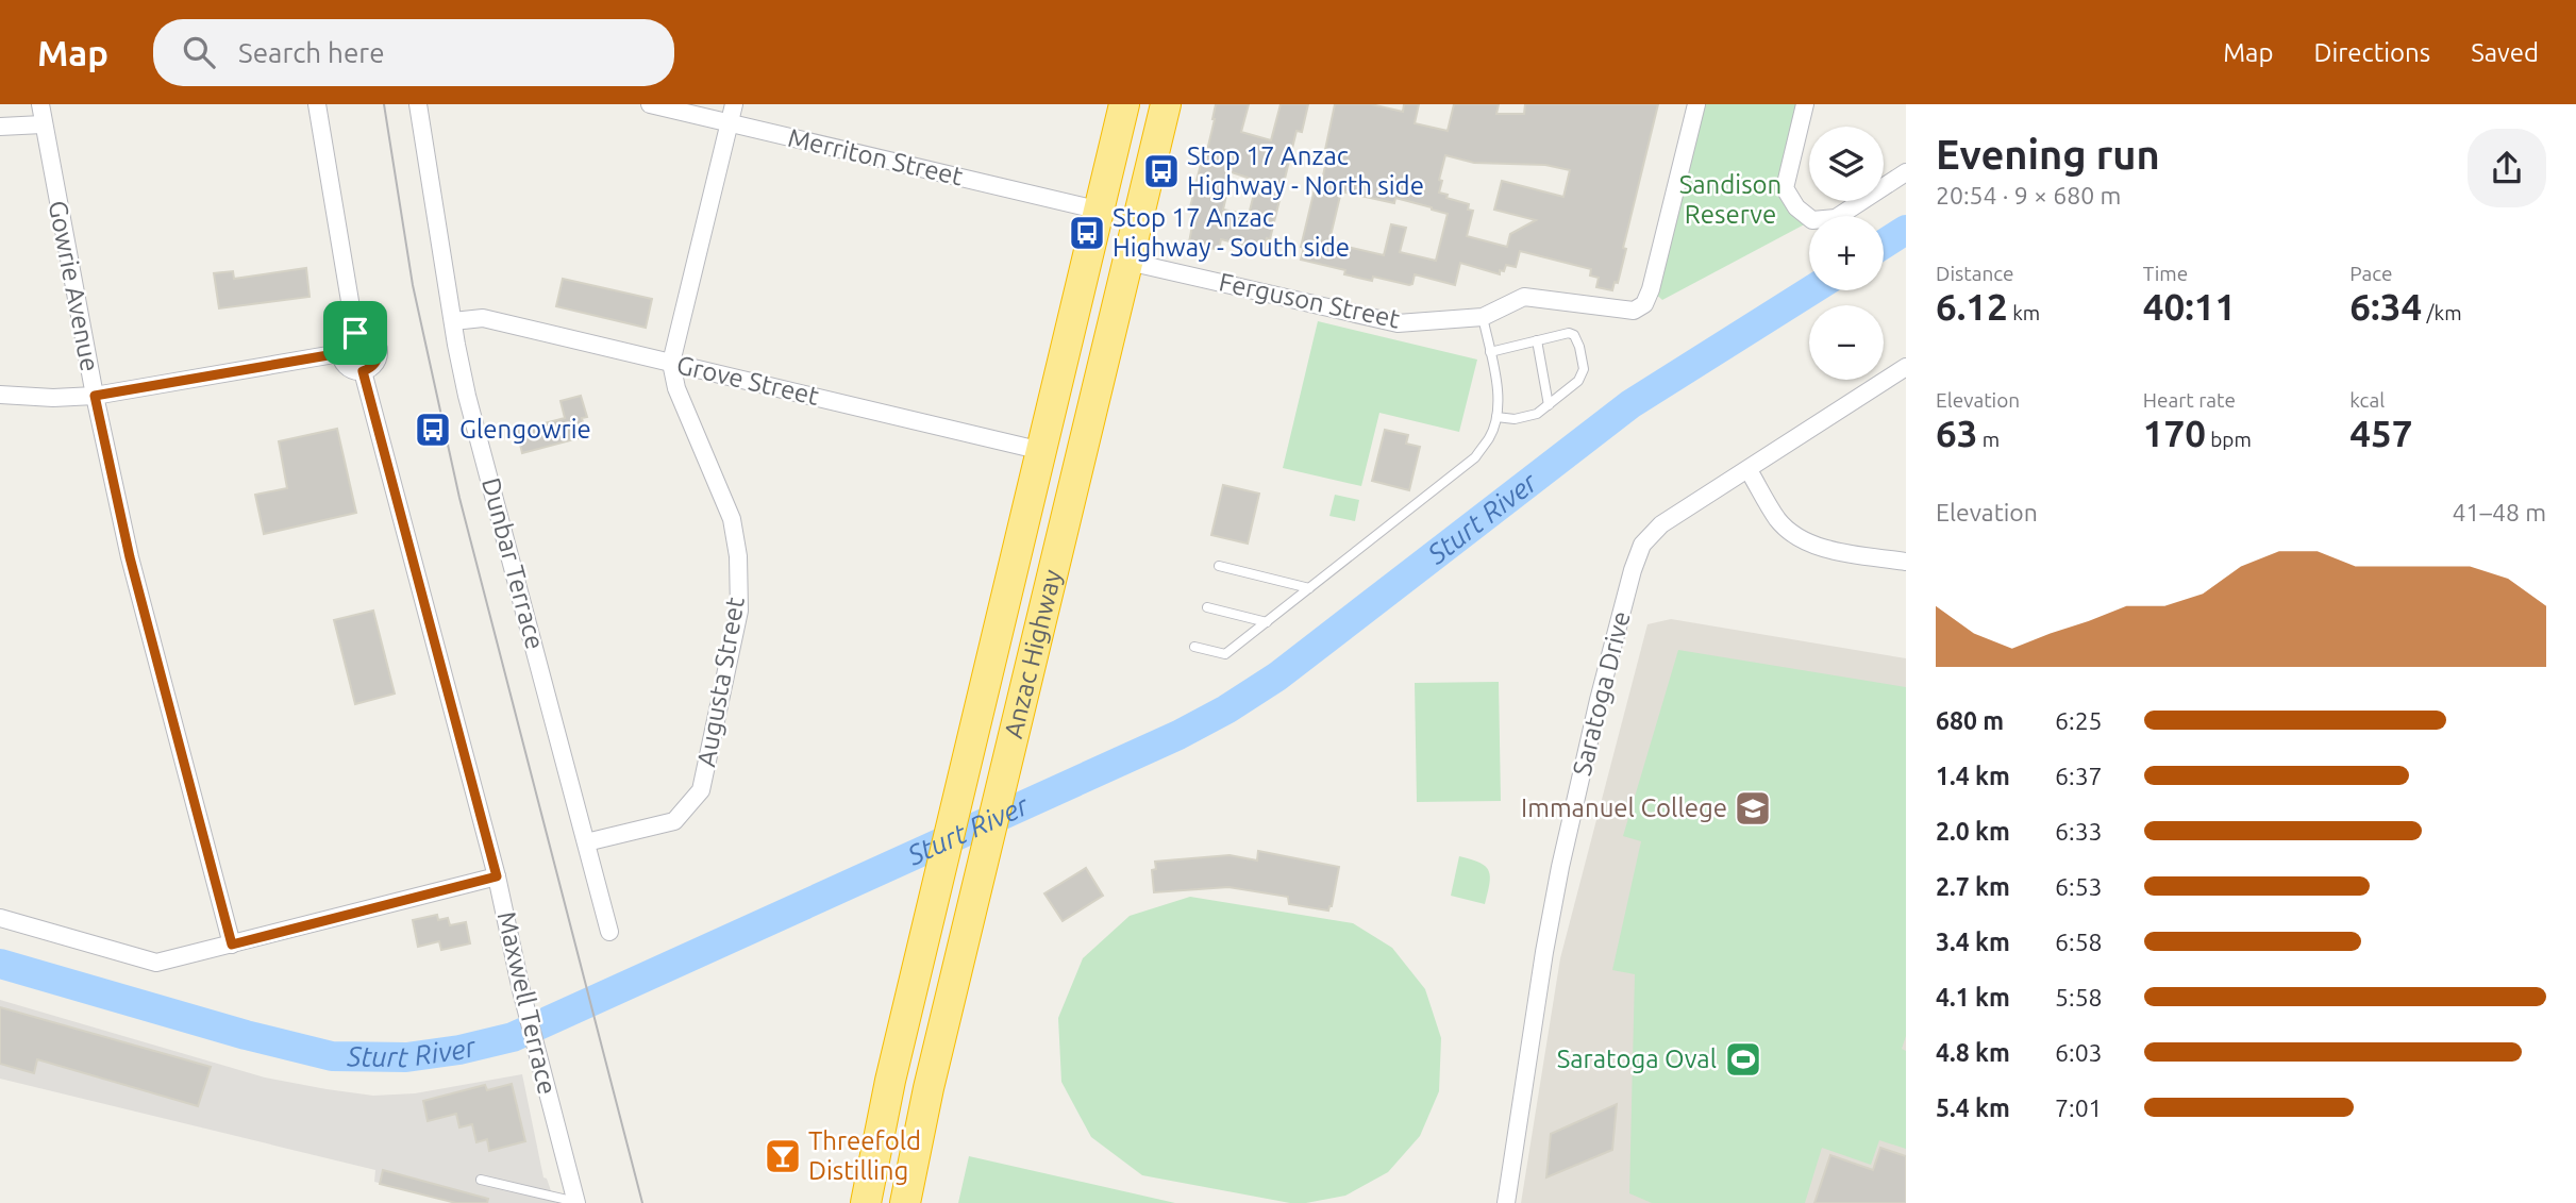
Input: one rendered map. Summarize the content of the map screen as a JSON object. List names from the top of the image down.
{
  "streets": {
    "highway": ["Anzac Highway"],
    "street": [
      "Merriton Street",
      "Gowrie Avenue",
      "Ferguson Street",
      "Grove Street",
      "Dunbar Terrace",
      "Augusta Street",
      "Saratoga Drive",
      "Maxwell Terrace"
    ]
  },
  "crossings": [
    ["Merriton Street", "Anzac Highway"],
    ["Merriton Street", "Augusta Street"],
    ["Ferguson Street", "Anzac Highway"],
    ["Grove Street", "Dunbar Terrace"],
    ["Grove Street", "Anzac Highway"],
    ["Grove Street", "Augusta Street"],
    ["Dunbar Terrace", "Augusta Street"]
  ],
  "water": ["Sturt River"],
  "parks": ["Sandison Reserve"],
  "places": {
    "bus stop": ["Stop 17 Anzac Highway - North side", "Stop 17 Anzac Highway - South side", "Glengowrie"],
    "school or university": ["Immanuel College"],
    "sports": ["Saratoga Oval"],
    "bar": ["Threefold Distilling"]
  },
  "page": {
    "header": "Map",
    "search": "Search here",
    "nav": ["Map", "Directions", "Saved"],
    "heading": ["Evening run", "20:54 · 9 × 680 m"],
    "map_buttons": ["+", "−"],
    "stats": [
      ["Distance", "6.12 km"],
      ["Time", "40:11"],
      ["Pace", "6:34 /km"],
      ["Elevation", "63 m"],
      ["Heart rate", "170 bpm"],
      ["kcal", "457"]
    ],
    "chart": ["Elevation", "41–48 m"],
    "list": [
      {
        "name": "680 m",
        "note": "6:25"
      },
      {
        "name": "1.4 km",
        "note": "6:37"
      },
      {
        "name": "2.0 km",
        "note": "6:33"
      },
      {
        "name": "2.7 km",
        "note": "6:53"
      },
      {
        "name": "3.4 km",
        "note": "6:58"
      },
      {
        "name": "4.1 km",
        "note": "5:58"
      },
      {
        "name": "4.8 km",
        "note": "6:03"
      },
      {
        "name": "5.4 km",
        "note": "7:01"
      }
    ]
  }
}
